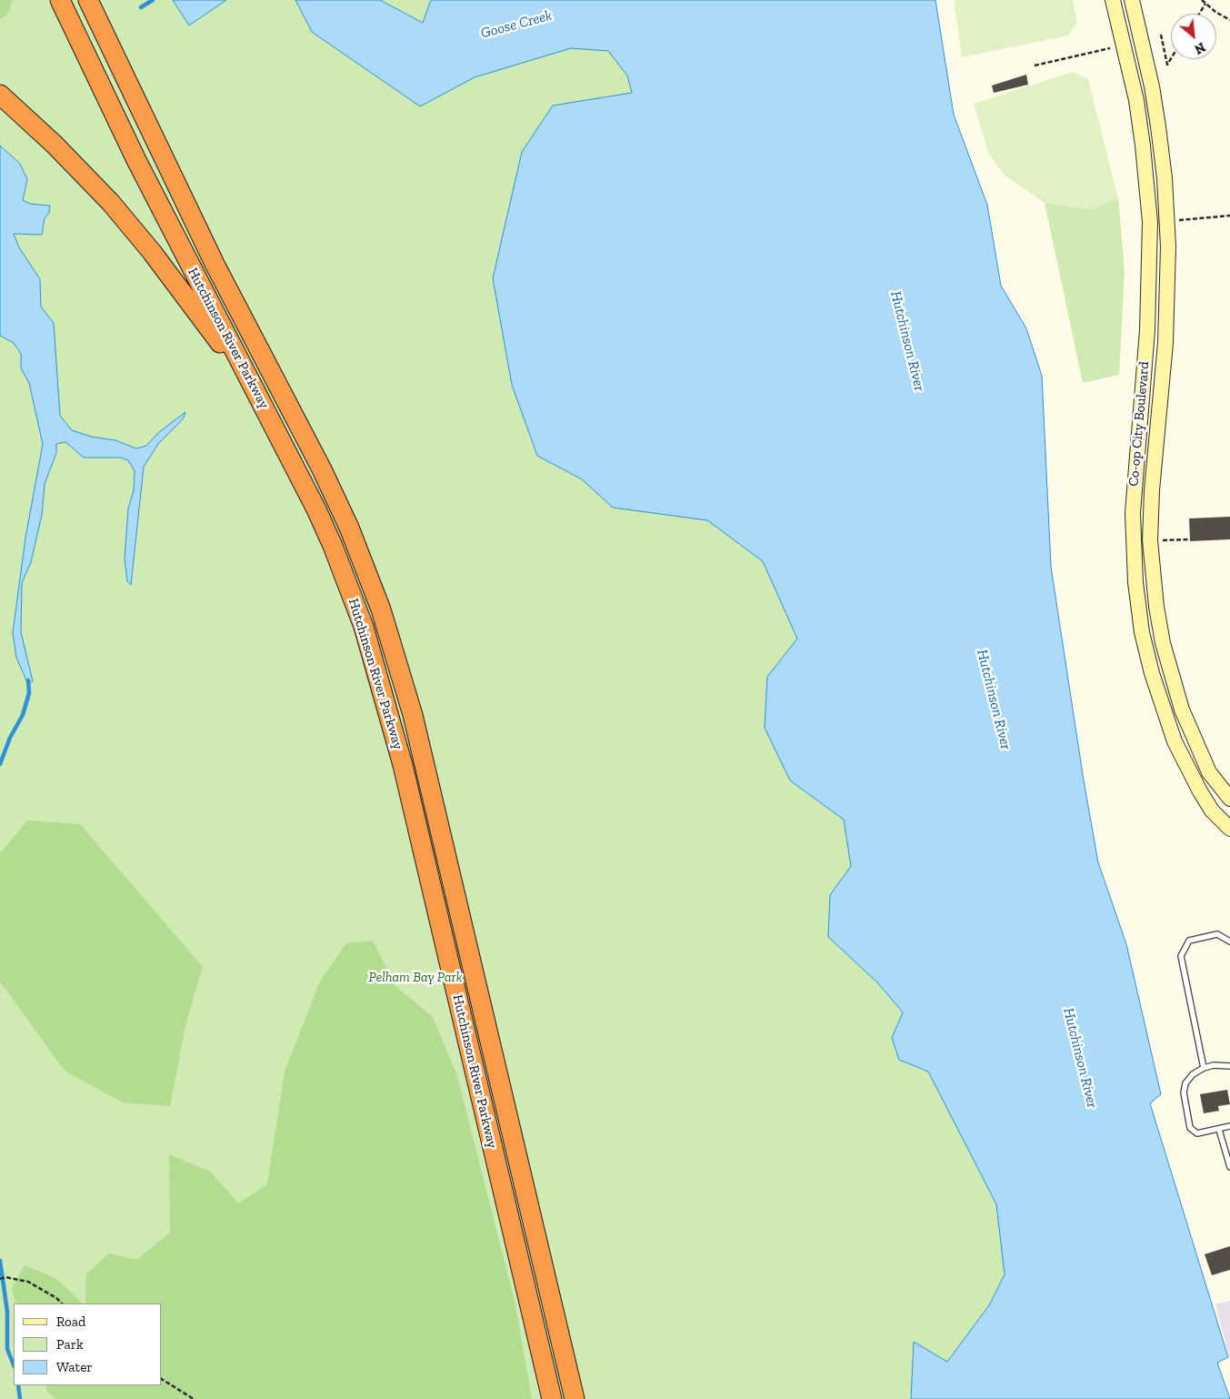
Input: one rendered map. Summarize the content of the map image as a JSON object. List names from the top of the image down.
{
  "streets": {
    "highway": ["Hutchinson River Parkway"],
    "main road": ["Co-op City Boulevard"]
  },
  "water": ["Goose Creek", "Hutchinson River"],
  "parks": ["Pelham Bay Park"],
  "legend": ["Road", "Park", "Water"],
  "north": "bottom right"
}
